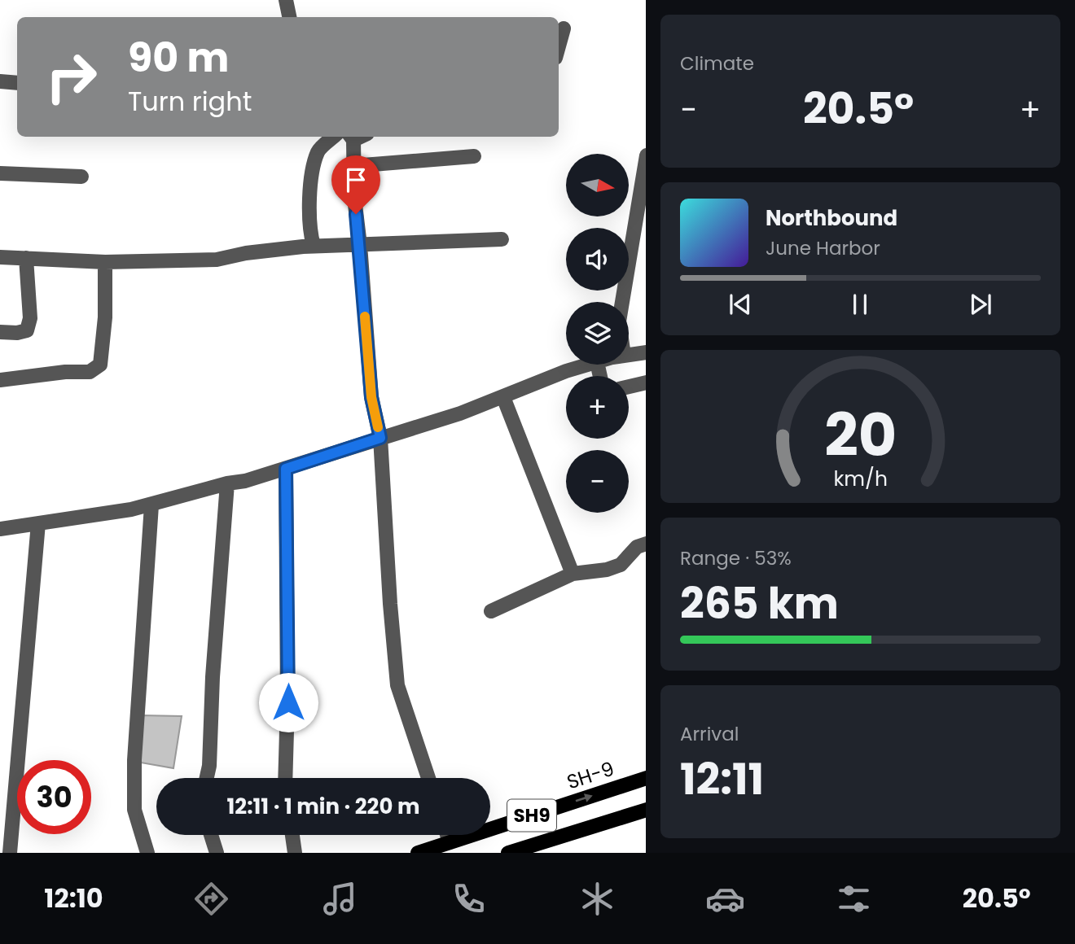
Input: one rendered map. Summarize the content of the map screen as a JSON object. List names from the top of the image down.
{
  "streets": {
    "main road": ["SH-9", "SH9"]
  },
  "north": "right",
  "page": {
    "tile": [
      "Climate",
      ["Range · 53%", "265 km"],
      ["Arrival", "12:11"]
    ],
    "turn": ["90 m", "Turn right"],
    "heat": ["−", "20.5°", "+"],
    "map_buttons": ["+", "−"],
    "song": ["Northbound", "June Harbor"],
    "limit": "30",
    "trip": "12:11 · 1 min · 220 m",
    "tabs": ["12:10", "20.5°"],
    "gauge": ["20", "km/h"]
  }
}
